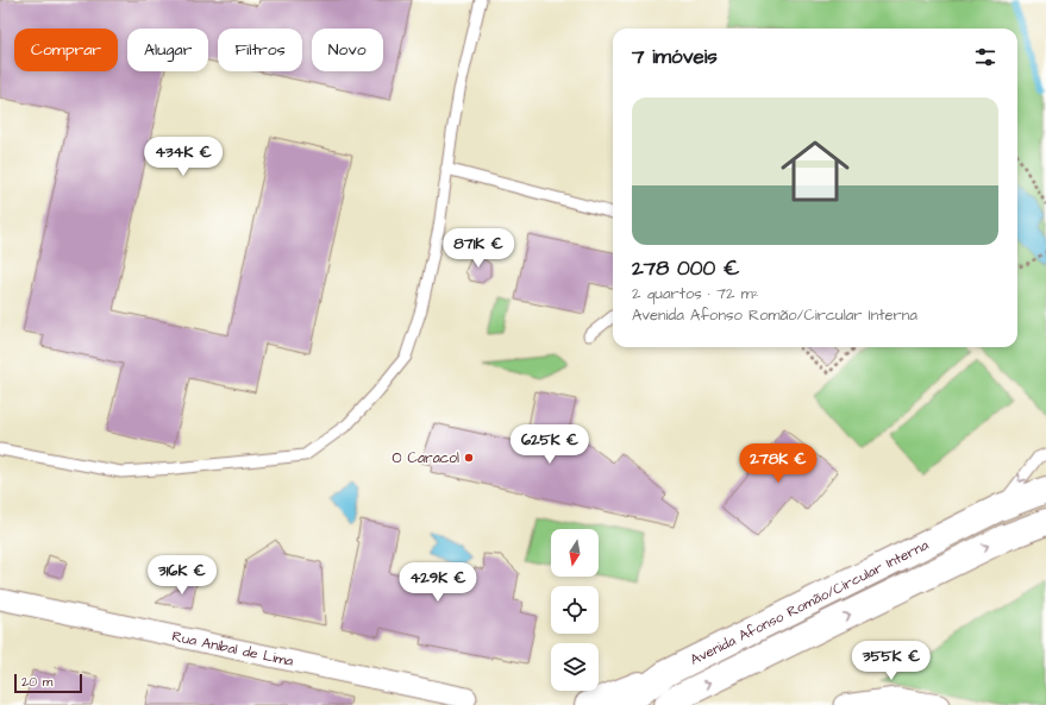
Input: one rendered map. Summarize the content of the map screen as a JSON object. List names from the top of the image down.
{
  "streets": {
    "main road": ["Avenida Afonso Romão/Circular Interna"],
    "street": ["Rua Aníbal de Lima"]
  },
  "places": ["O Caracol"],
  "scale_bar": "20 m",
  "north": "bottom",
  "page": {
    "chip": [
      "Comprar",
      "Alugar",
      "Filtros",
      "Novo"
    ],
    "heading": "7 imóveis",
    "list": [
      {
        "name": "278 000 €",
        "note": "2 quartos · 72 m² · Avenida Afonso Romão/Circular Interna"
      }
    ],
    "price": [
      "434K €",
      "871K €",
      "625K €",
      "278K €",
      "316K €",
      "429K €",
      "355K €"
    ],
    "scale": "20 m"
  }
}
